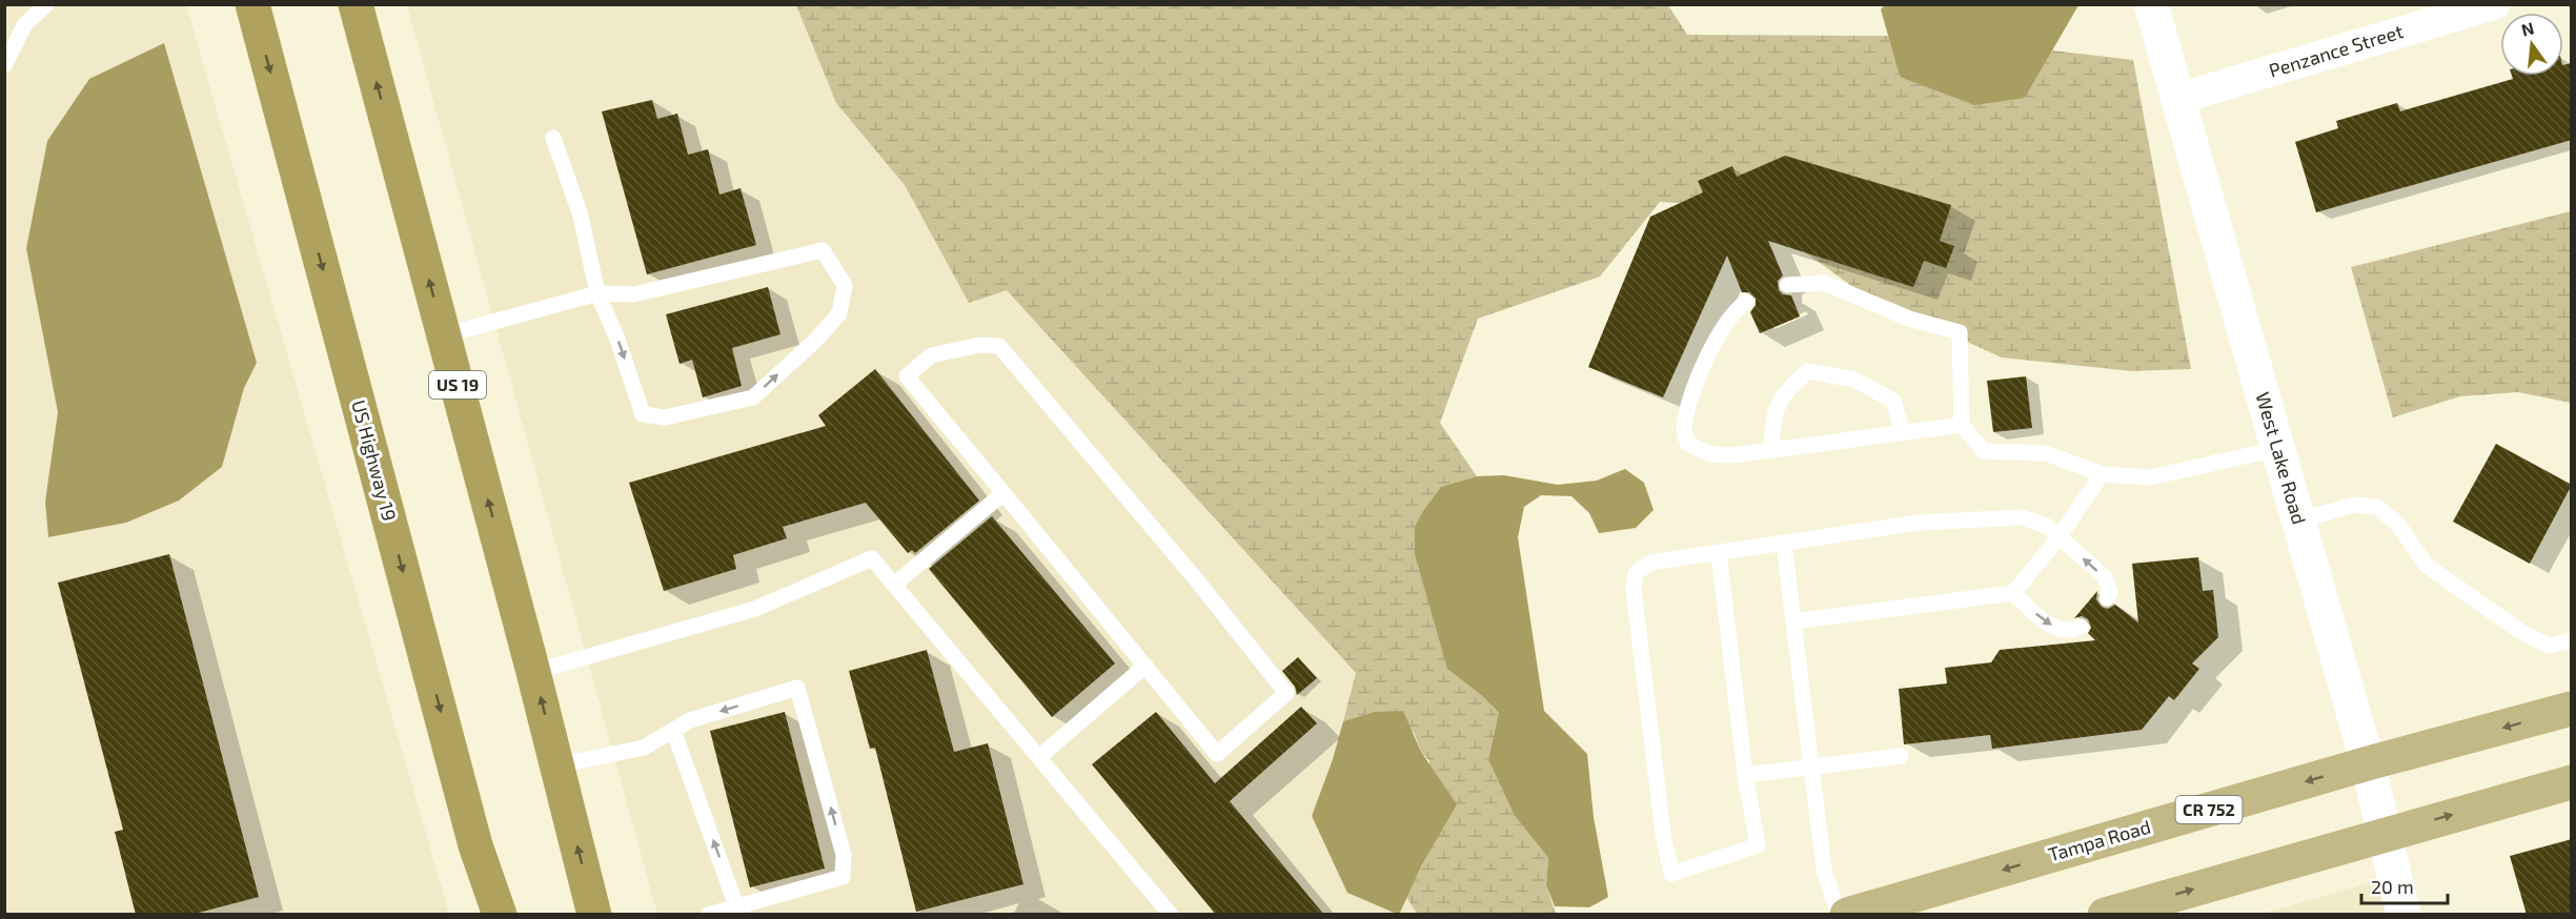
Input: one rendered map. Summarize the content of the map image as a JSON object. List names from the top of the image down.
{
  "streets": {
    "highway": ["US 19", "US Highway 19"],
    "main road": ["CR 752", "Tampa Road"],
    "street": ["Penzance Street", "West Lake Road"]
  },
  "crossings": [
    ["Penzance Street", "West Lake Road"],
    ["West Lake Road", "Tampa Road"]
  ],
  "scale_bar": "20 m",
  "north": "top"
}
